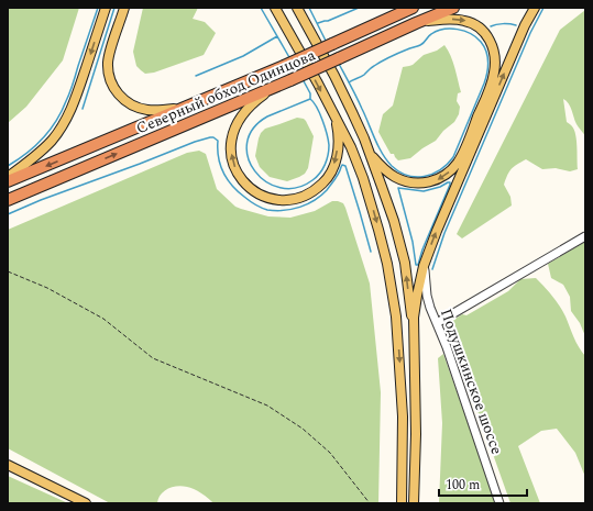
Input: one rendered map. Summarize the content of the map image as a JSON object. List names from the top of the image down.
{
  "streets": {
    "highway": ["Северный обход Одинцова"],
    "street": ["Подушкинское шоссе"]
  },
  "scale_bar": "100 m"
}
